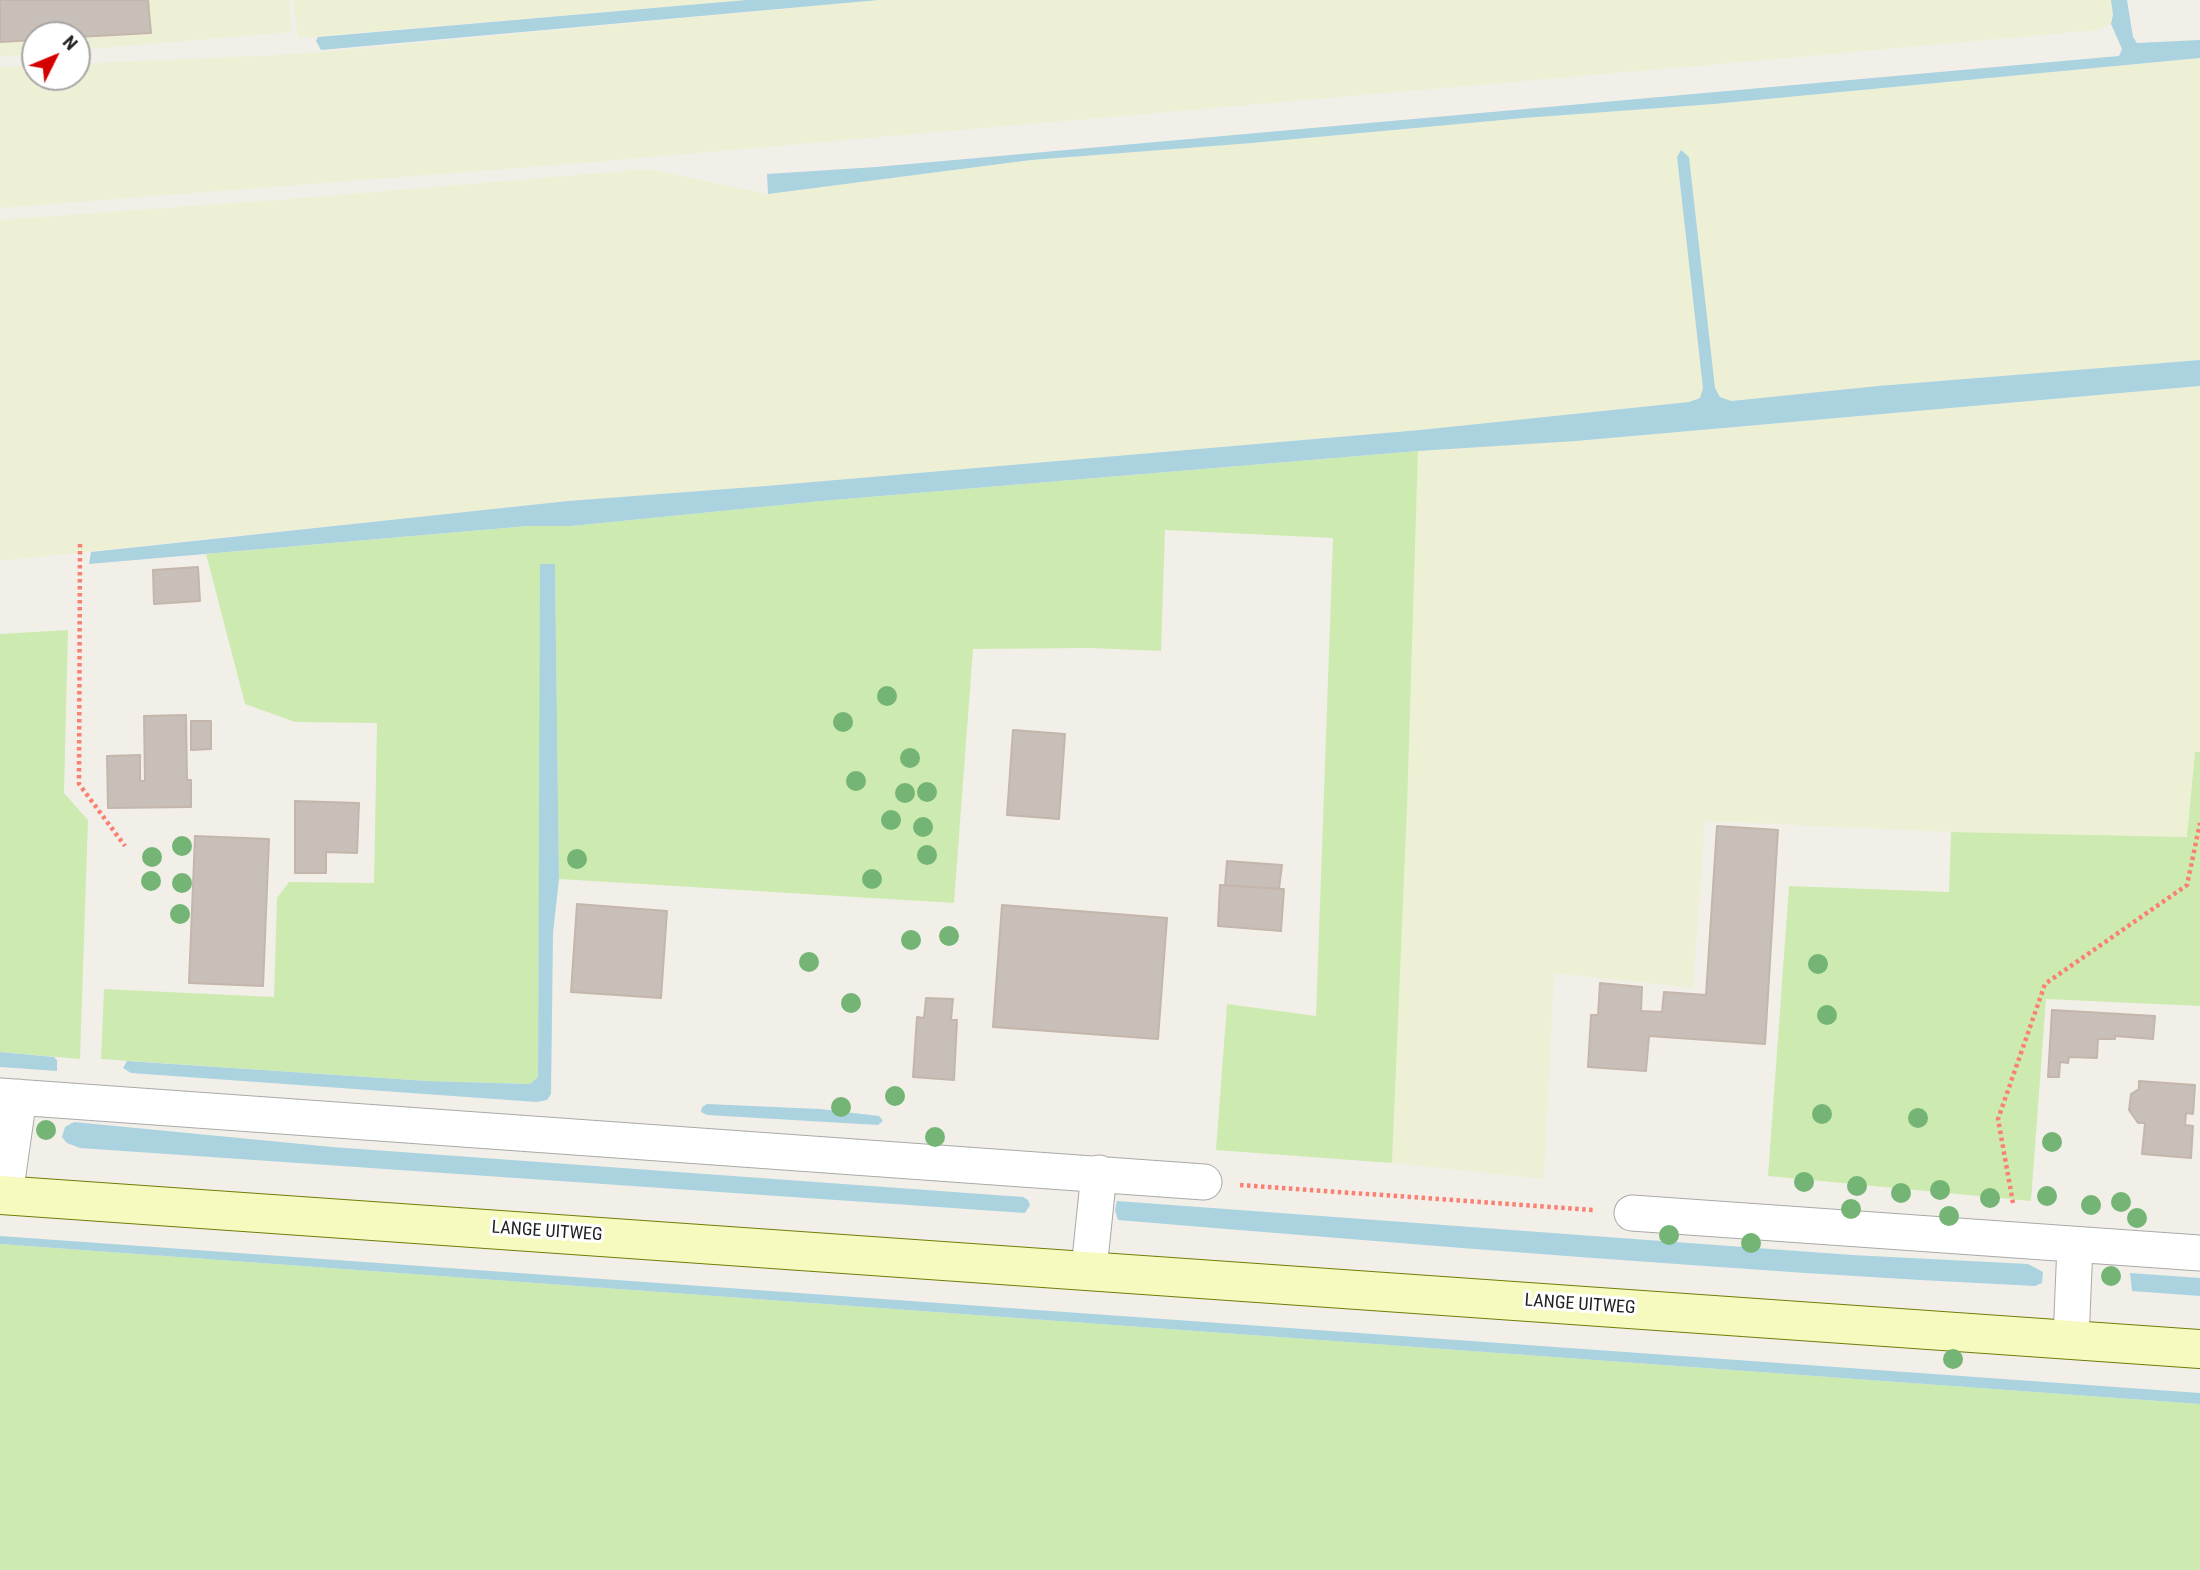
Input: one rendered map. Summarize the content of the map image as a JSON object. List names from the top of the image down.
{
  "streets": {
    "street": ["LANGE UITWEG"]
  },
  "north": "top right"
}
